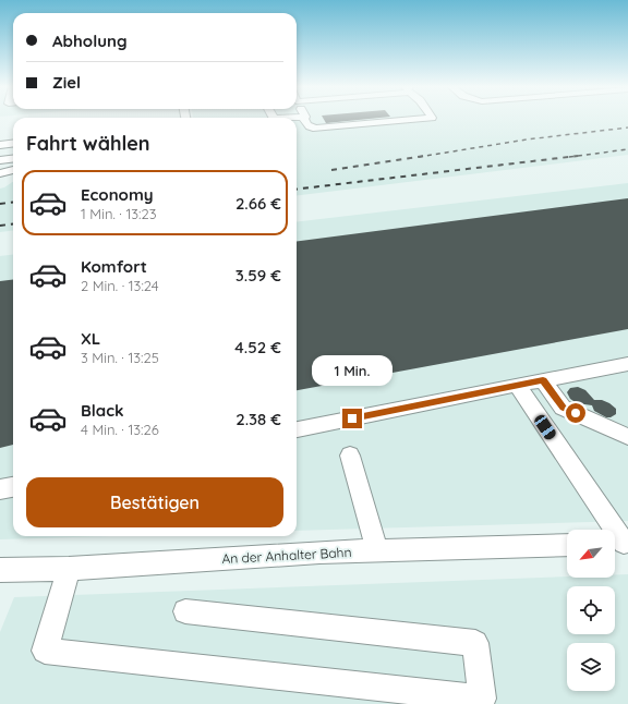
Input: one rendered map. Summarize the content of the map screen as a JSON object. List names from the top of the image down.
{
  "streets": {
    "street": ["An der Anhalter Bahn"]
  },
  "north": "bottom left",
  "page": {
    "banner": ["Abholung", "Ziel"],
    "heading": "Fahrt wählen",
    "list": [
      {
        "name": "Economy",
        "note": "1 Min. · 13:23",
        "value": "2.66 €"
      },
      {
        "name": "Komfort",
        "note": "2 Min. · 13:24",
        "value": "3.59 €"
      },
      {
        "name": "XL",
        "note": "3 Min. · 13:25",
        "value": "4.52 €"
      },
      {
        "name": "Black",
        "note": "4 Min. · 13:26",
        "value": "2.38 €"
      }
    ],
    "bubble": "1 Min.",
    "buttons": "Bestätigen"
  }
}
